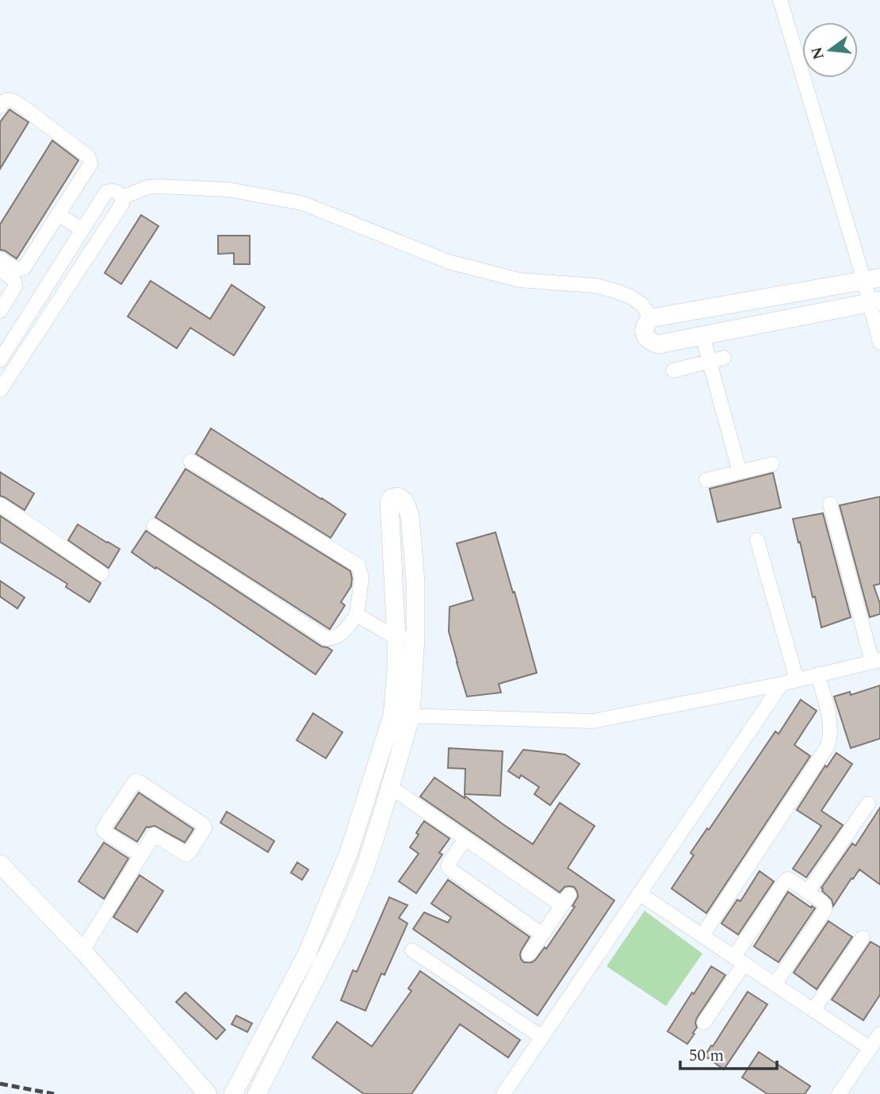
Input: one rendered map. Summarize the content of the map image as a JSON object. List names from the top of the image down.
{
  "scale_bar": "50 m",
  "north": "left"
}
